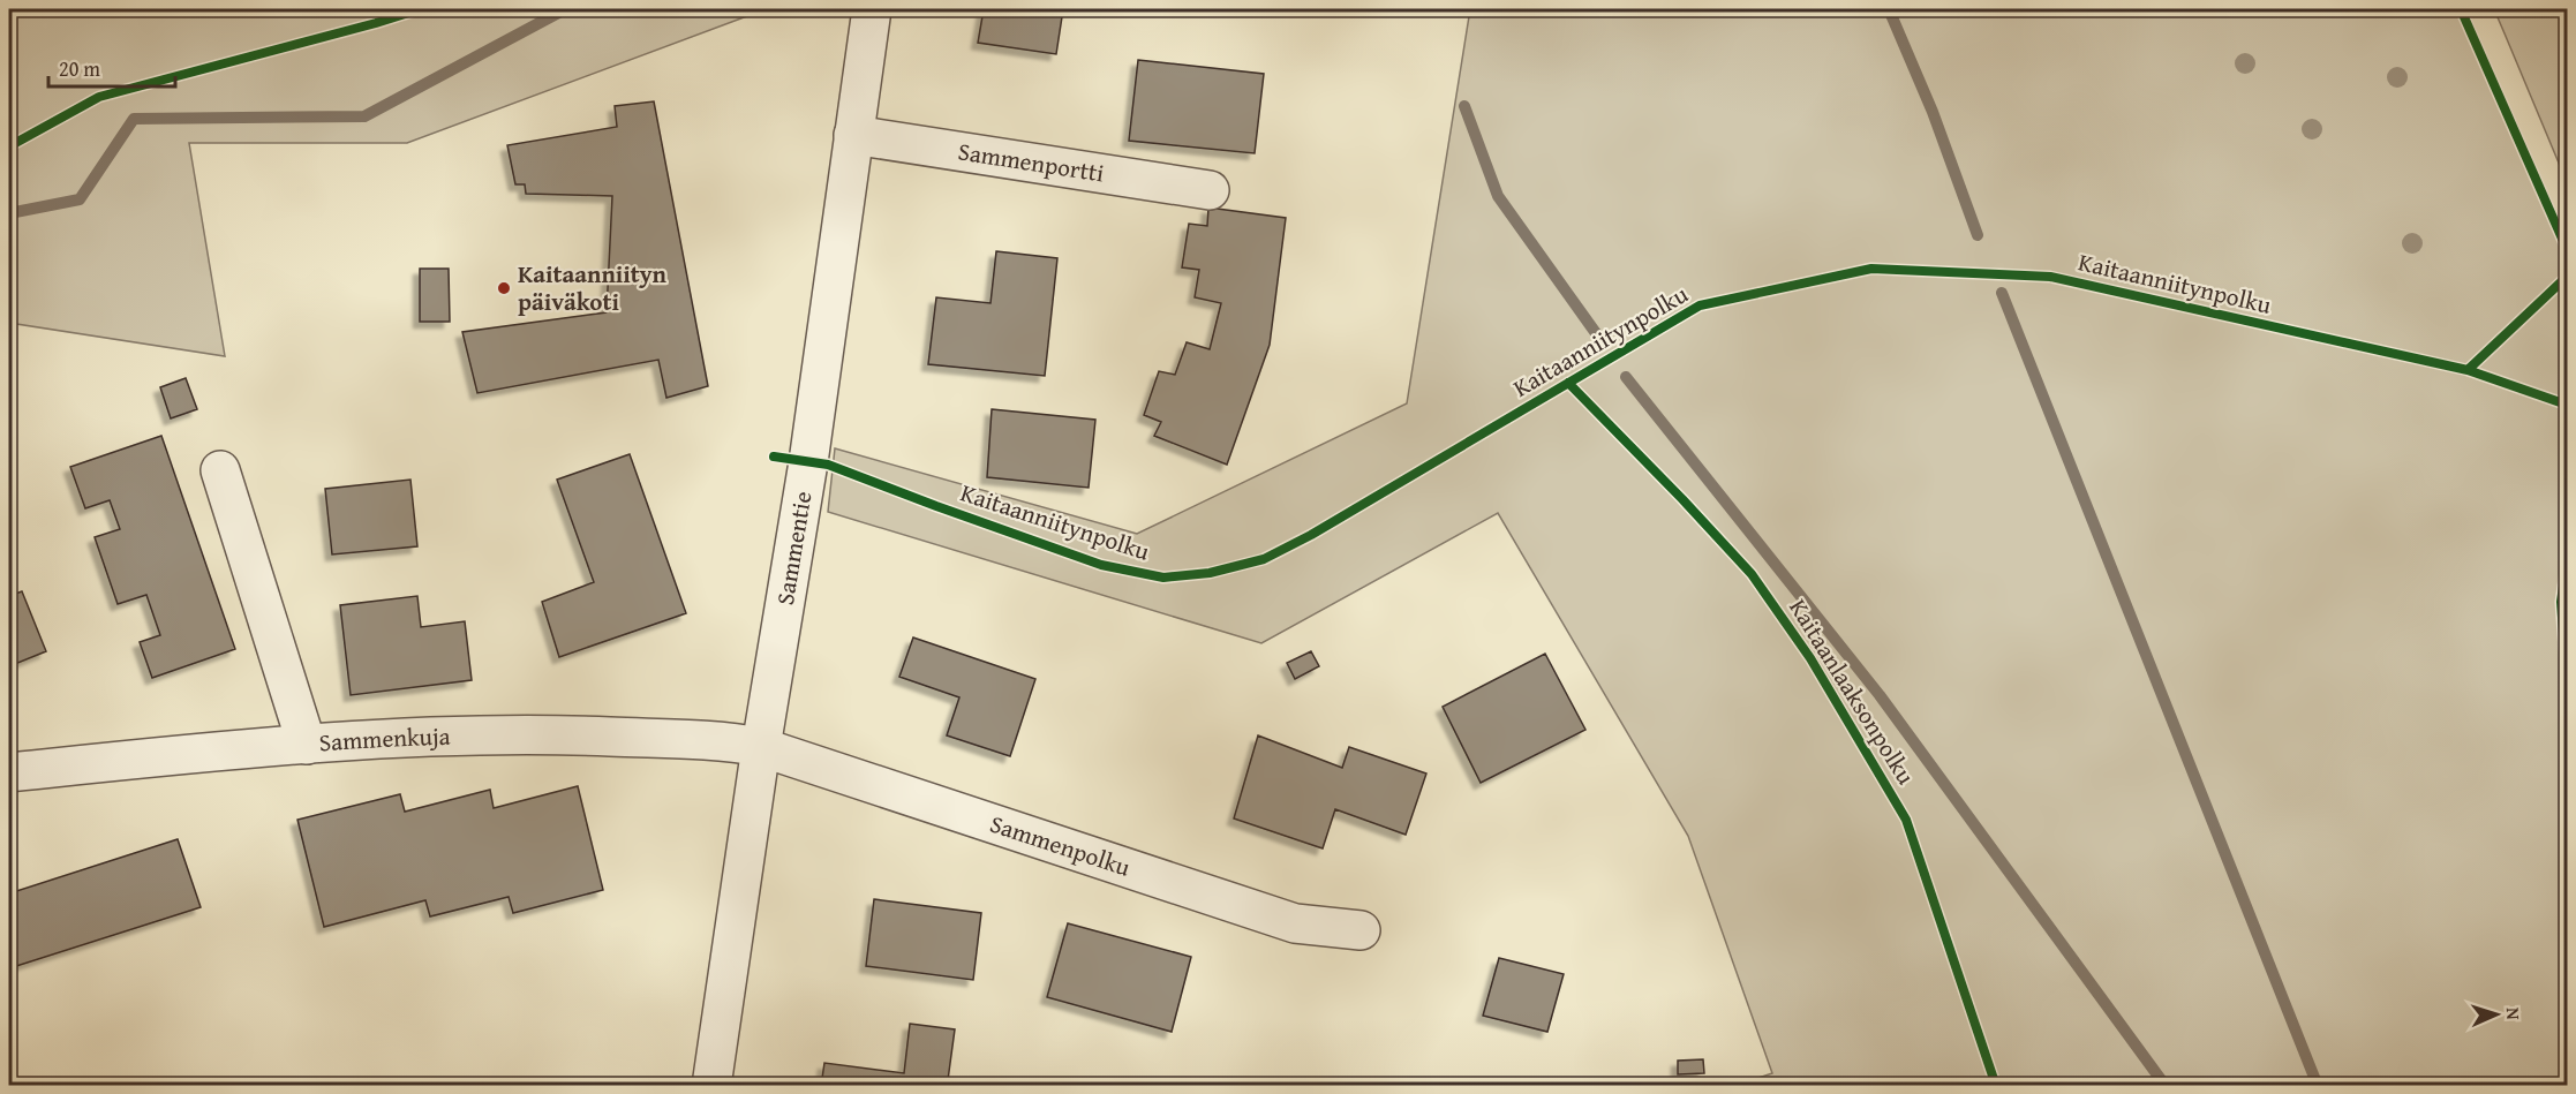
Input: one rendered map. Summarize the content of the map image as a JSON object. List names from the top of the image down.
{
  "streets": {
    "street": [
      "Sammenportti",
      "Sammentie",
      "Sammenkuja",
      "Sammenpolku"
    ],
    "cycle path": ["Kaitaanniitynpolku"]
  },
  "crossings": [
    ["Sammenportti", "Sammentie"],
    ["Sammentie", "Sammenkuja"],
    ["Sammentie", "Sammenpolku"],
    ["Sammenkuja", "Sammenpolku"]
  ],
  "places": ["Kaitaanniityn päiväkoti"],
  "scale_bar": "20 m",
  "north": "right"
}
